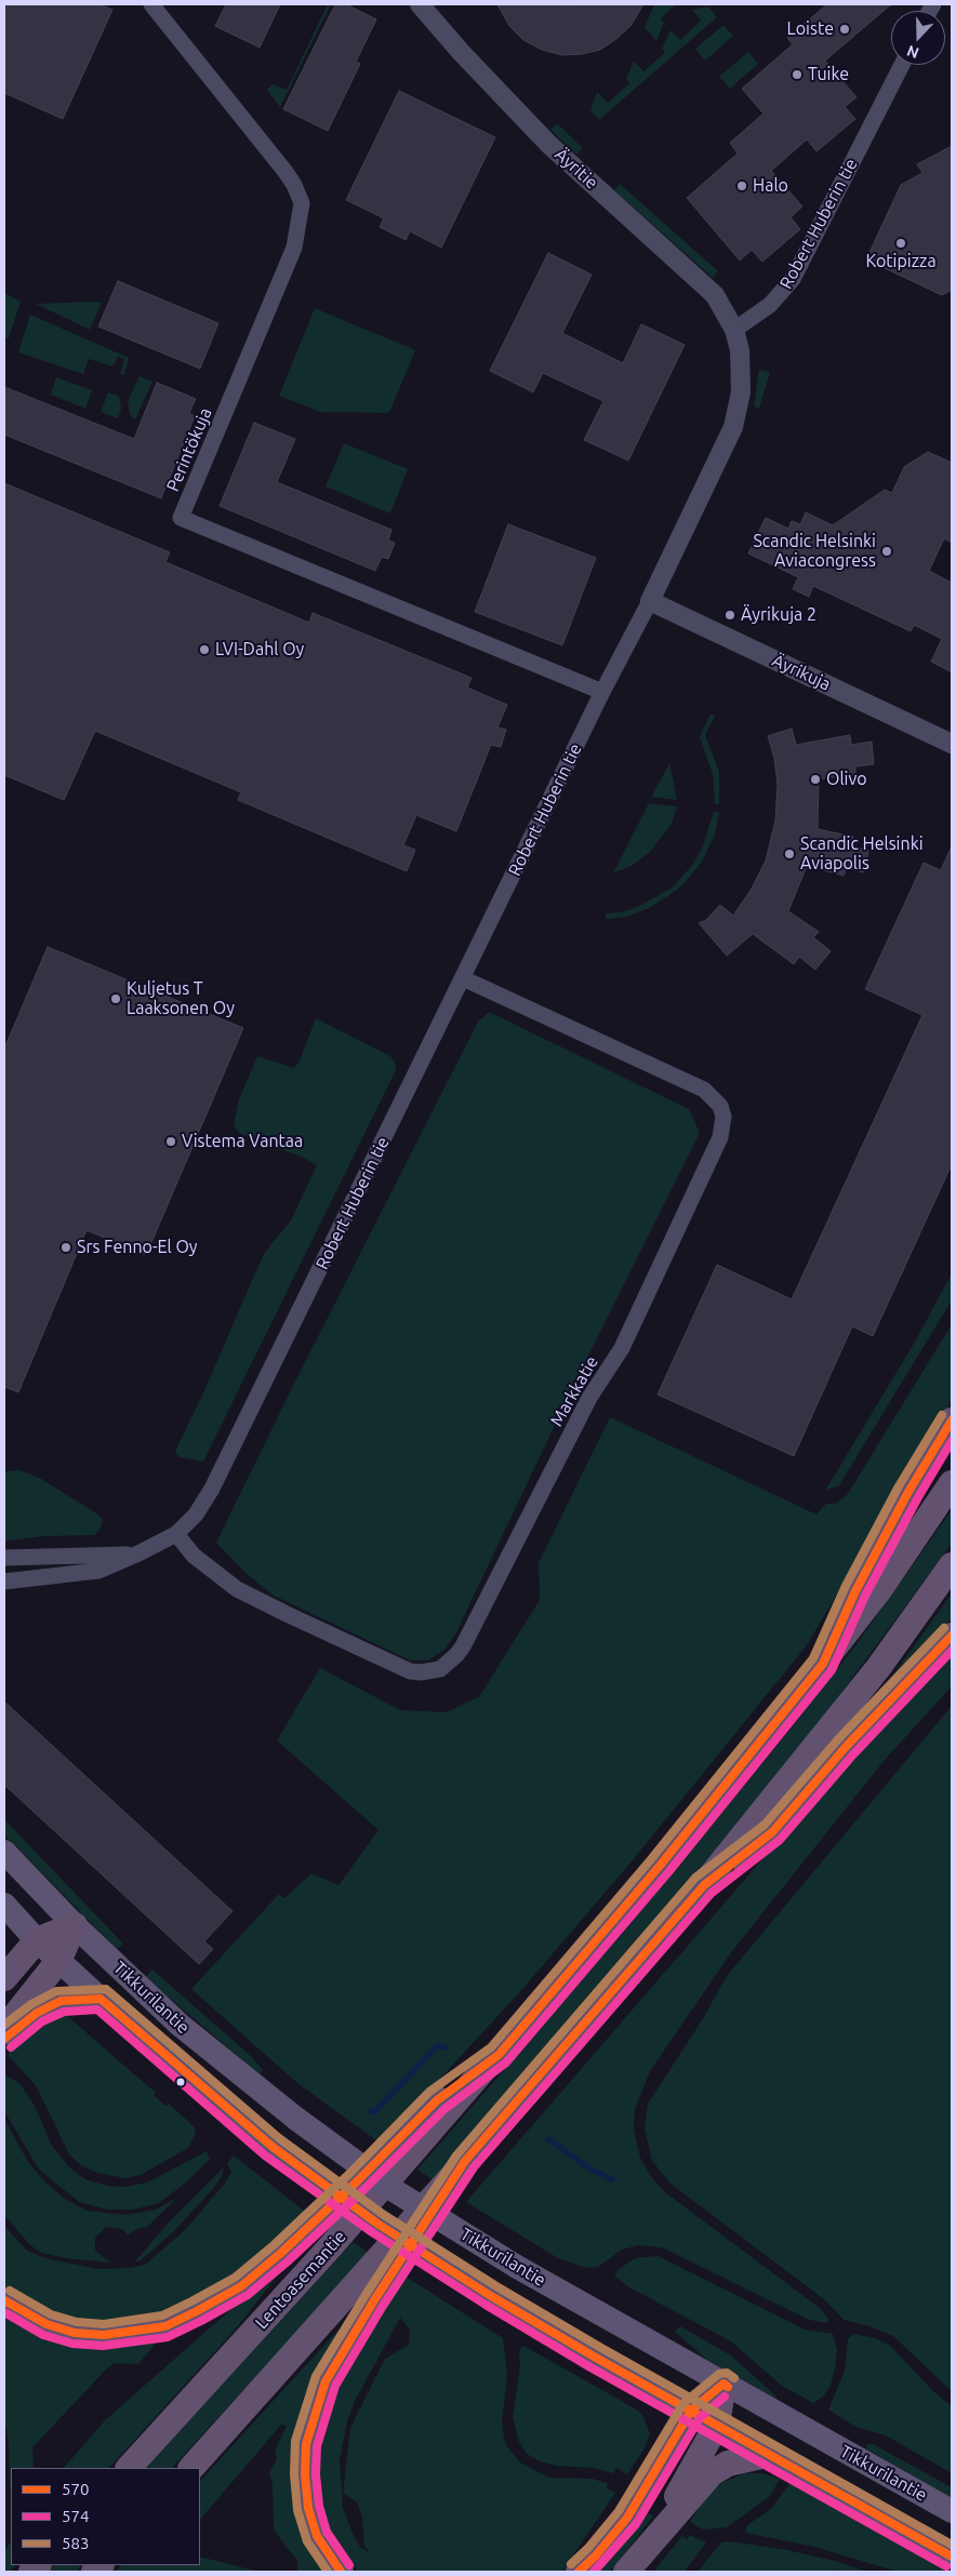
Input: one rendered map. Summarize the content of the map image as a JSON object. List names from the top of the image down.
{
  "streets": {
    "highway": ["Lentoasemantie"],
    "main road": ["Tikkurilantie"],
    "street": [
      "Äyritie",
      "Robert Huberin tie",
      "Perintökuja",
      "Äyrikuja",
      "Markkatie"
    ]
  },
  "crossings": [
    ["Äyritie", "Robert Huberin tie"],
    ["Robert Huberin tie", "Perintökuja"],
    ["Robert Huberin tie", "Äyrikuja"],
    ["Robert Huberin tie", "Markkatie"]
  ],
  "places": [
    "Loiste",
    "Tuike",
    "Halo",
    "Kotipizza",
    "Scandic Helsinki Aviacongress",
    "Äyrikuja 2",
    "LVI-Dahl Oy",
    "Olivo",
    "Scandic Helsinki Aviapolis",
    "Kuljetus T Laaksonen Oy",
    "Vistema Vantaa",
    "Srs Fenno-El Oy"
  ],
  "lines": ["transit line 583", "transit line 570", "transit line 574"],
  "legend": ["570", "574", "583"],
  "north": "bottom"
}
